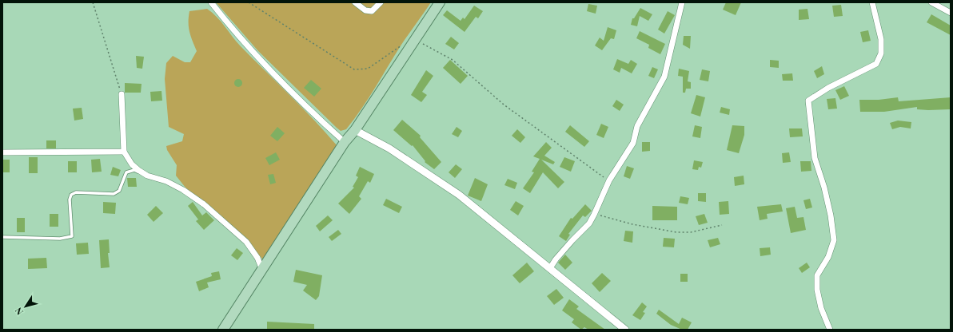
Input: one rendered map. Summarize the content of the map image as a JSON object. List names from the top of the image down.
{
  "north": "bottom left"
}
